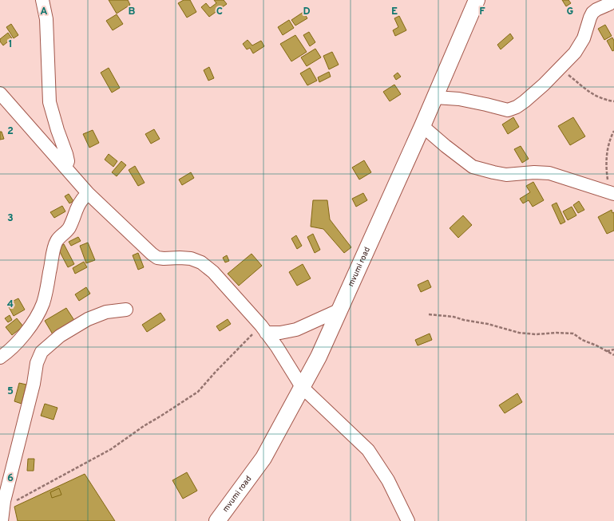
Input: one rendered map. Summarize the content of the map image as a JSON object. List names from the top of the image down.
{
  "streets": {
    "street": ["mvumi road"]
  },
  "grid": {
    "columns": [
      "A",
      "B",
      "C",
      "D",
      "E",
      "F",
      "G"
    ],
    "rows": [
      "1",
      "2",
      "3",
      "4",
      "5",
      "6"
    ]
  }
}
